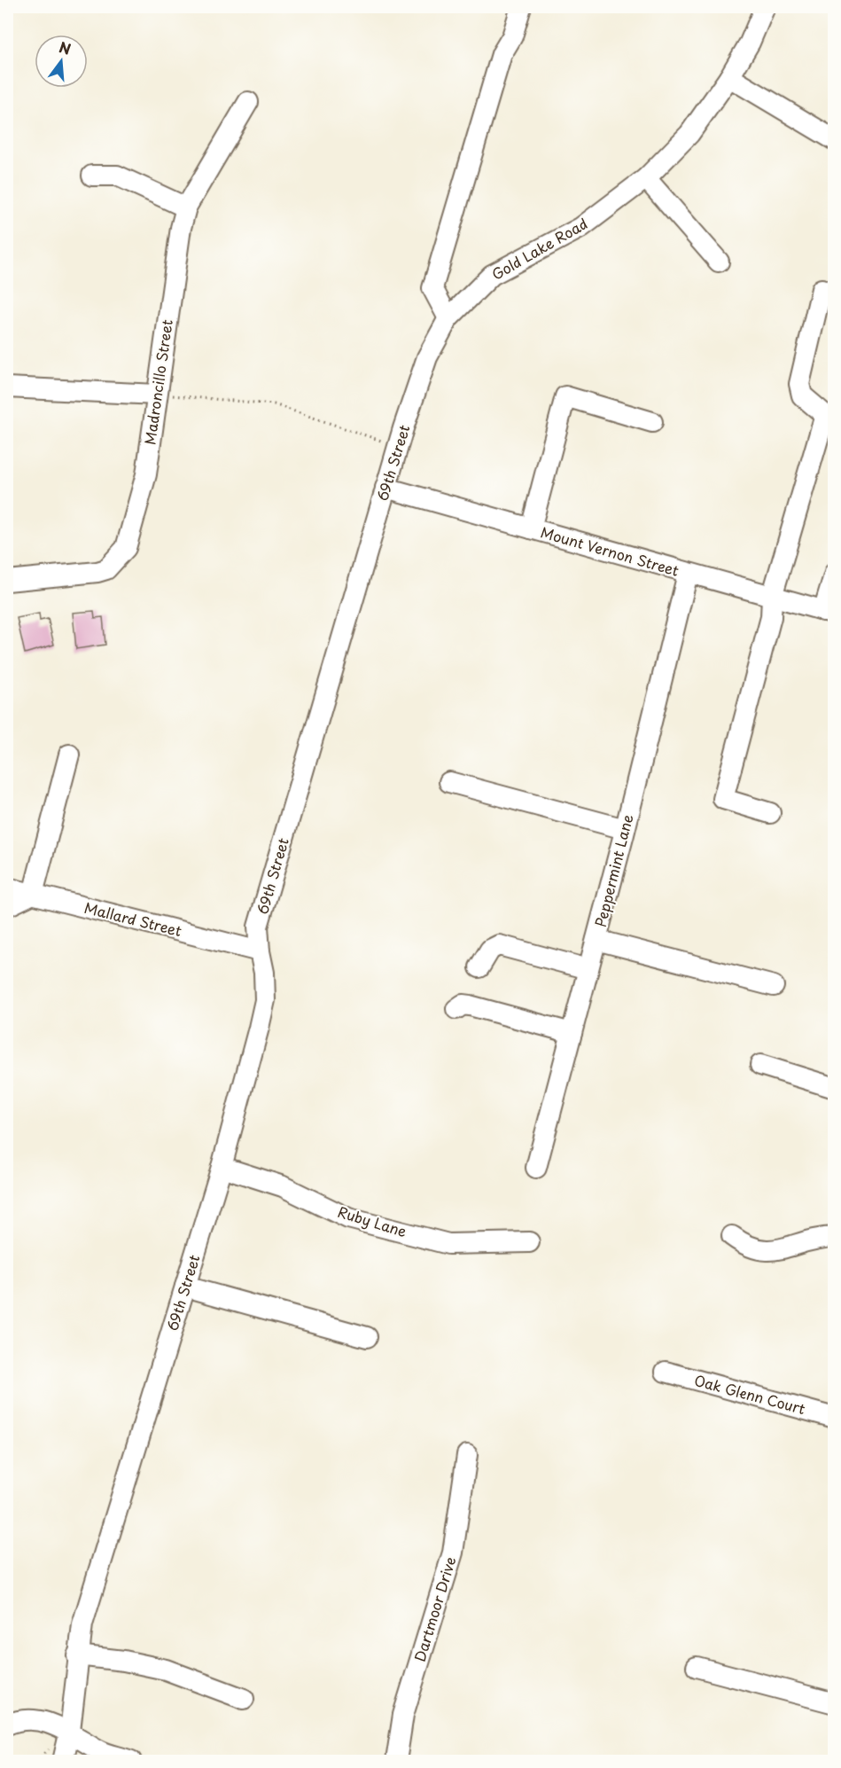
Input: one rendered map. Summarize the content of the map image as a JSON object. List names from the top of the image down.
{
  "streets": {
    "street": [
      "Gold Lake Road",
      "Madroncillo Street",
      "69th Street",
      "Mount Vernon Street",
      "Peppermint Lane",
      "Mallard Street",
      "Ruby Lane",
      "Oak Glenn Court",
      "Dartmoor Drive"
    ]
  },
  "crossings": [
    ["Gold Lake Road", "69th Street"],
    ["69th Street", "Mount Vernon Street"],
    ["69th Street", "Mallard Street"],
    ["69th Street", "Ruby Lane"],
    ["Mount Vernon Street", "Peppermint Lane"]
  ],
  "north": "top"
}
